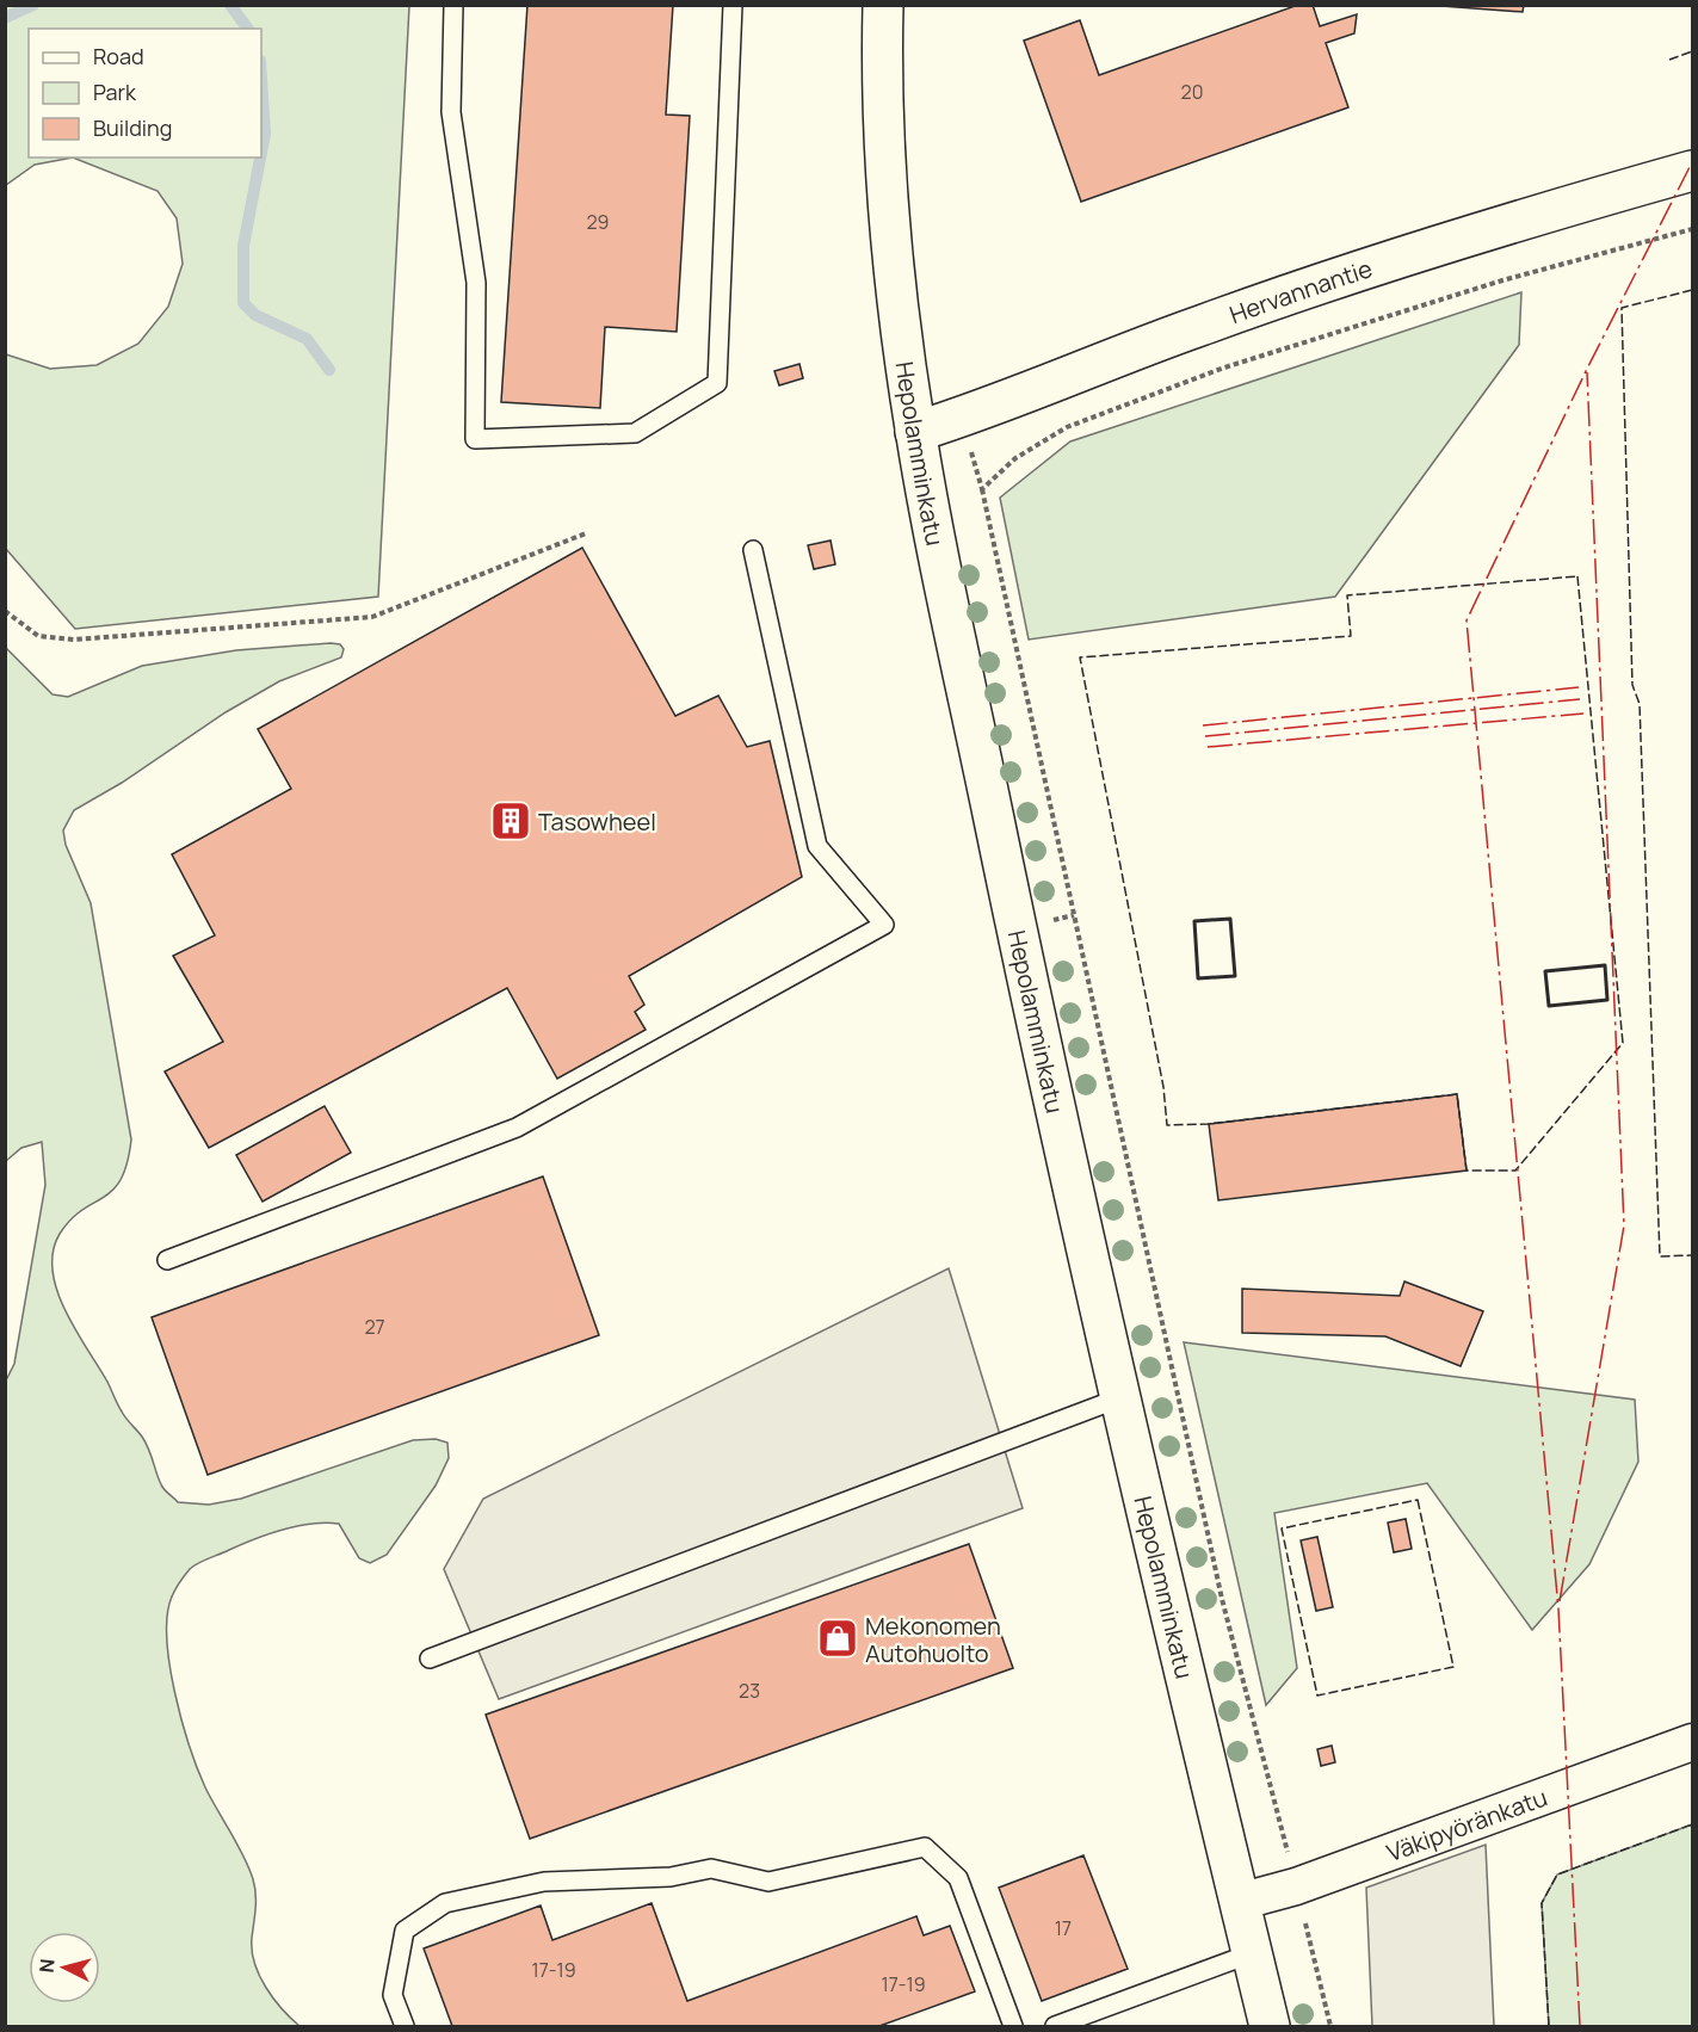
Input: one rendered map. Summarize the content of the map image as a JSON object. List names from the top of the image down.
{
  "streets": {
    "main road": ["Hervannantie", "Hepolamminkatu"],
    "street": ["Väkipyöränkatu"]
  },
  "crossings": [
    ["Hervannantie", "Hepolamminkatu"],
    ["Hepolamminkatu", "Väkipyöränkatu"]
  ],
  "places": {
    "building": ["Tasowheel"],
    "shop": ["Mekonomen Autohuolto"]
  },
  "house_numbers": [
    "20",
    "29",
    "27",
    "23",
    "17",
    "17-19",
    "17-19"
  ],
  "legend": ["Road", "Park", "Building"],
  "north": "left"
}
